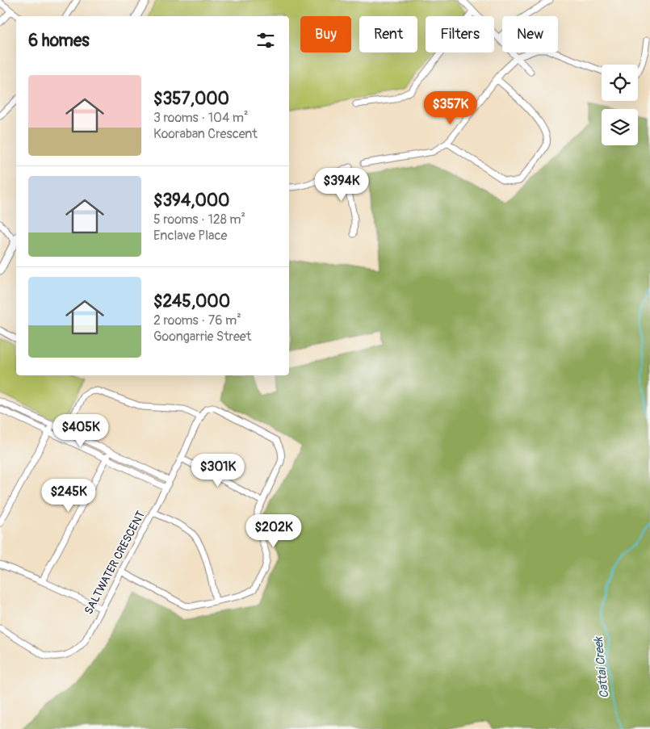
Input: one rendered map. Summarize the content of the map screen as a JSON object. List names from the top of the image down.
{
  "streets": {
    "street": ["SALTWATER CRESCENT"]
  },
  "water": ["Cattai Creek"],
  "page": {
    "chip": [
      "Buy",
      "Rent",
      "Filters",
      "New"
    ],
    "heading": "6 homes",
    "list": [
      {
        "name": "$357,000",
        "note": "3 rooms · 104 m² · Kooraban Crescent"
      },
      {
        "name": "$394,000",
        "note": "5 rooms · 128 m² · Enclave Place"
      },
      {
        "name": "$245,000",
        "note": "2 rooms · 76 m² · Goongarrie Street"
      }
    ],
    "price": [
      "$357K",
      "$394K",
      "$405K",
      "$301K",
      "$245K",
      "$202K"
    ]
  }
}
